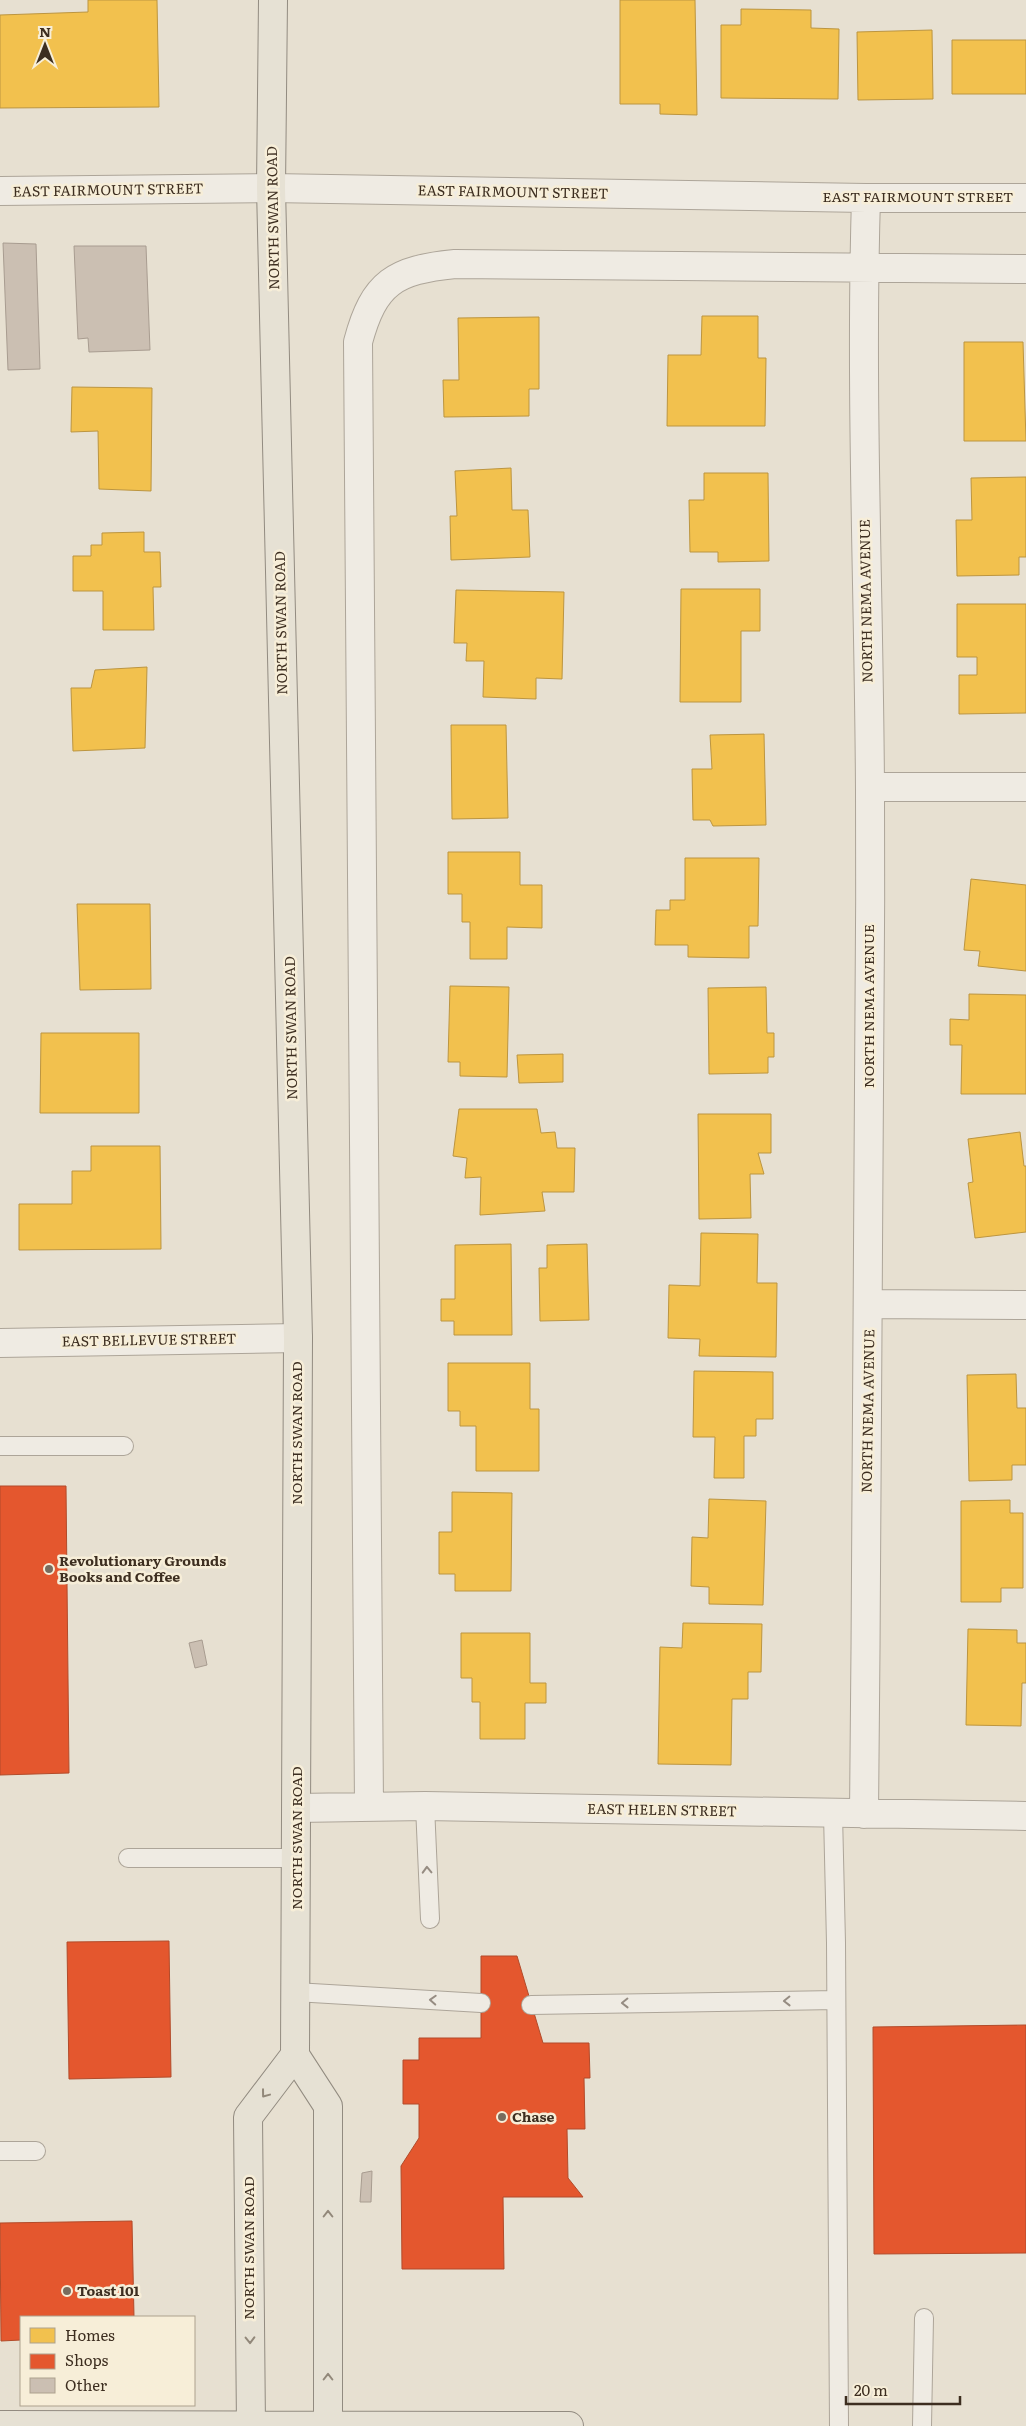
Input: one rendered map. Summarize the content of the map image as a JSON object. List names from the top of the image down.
{
  "streets": {
    "main road": ["NORTH SWAN ROAD"],
    "street": [
      "EAST FAIRMOUNT STREET",
      "NORTH NEMA AVENUE",
      "EAST BELLEVUE STREET",
      "EAST HELEN STREET"
    ]
  },
  "crossings": [
    ["EAST FAIRMOUNT STREET", "NORTH SWAN ROAD"],
    ["EAST FAIRMOUNT STREET", "NORTH NEMA AVENUE"],
    ["NORTH SWAN ROAD", "EAST BELLEVUE STREET"],
    ["NORTH SWAN ROAD", "EAST HELEN STREET"],
    ["NORTH NEMA AVENUE", "EAST HELEN STREET"]
  ],
  "places": ["Revolutionary Grounds Books and Coffee", "Chase", "Toast 101"],
  "legend": ["Homes", "Shops", "Other"],
  "scale_bar": "20 m",
  "north": "top"
}
